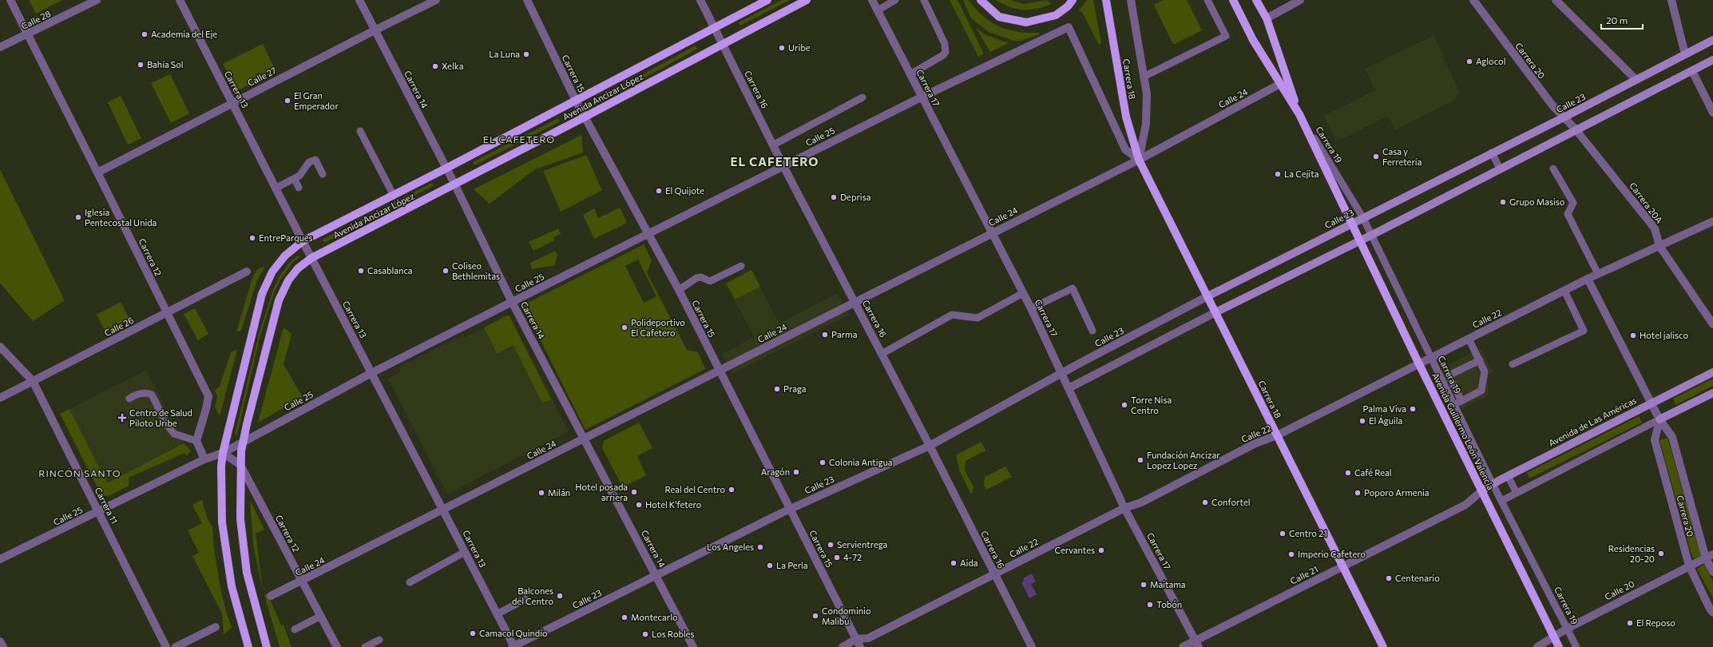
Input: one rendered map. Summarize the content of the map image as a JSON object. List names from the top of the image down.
{
  "streets": {
    "main road": [
      "Carrera 18",
      "Avenida Ancizar López",
      "Calle 23",
      "Carrera 19",
      "Avenida de Las Américas",
      "Avenida Guillermo León Valencia"
    ],
    "street": [
      "Calle 28",
      "Carrera 20",
      "Carrera 15",
      "Calle 27",
      "Carrera 17",
      "Carrera 13",
      "Carrera 14",
      "Carrera 16",
      "Calle 24",
      "Calle 25",
      "Carrera 20A",
      "Carrera 12",
      "Calle 22",
      "Calle 26",
      "Carrera 11",
      "Calle 21",
      "Calle 20"
    ]
  },
  "crossings": [
    ["Calle 28", "Carrera 12"],
    ["Carrera 20", "Calle 23"],
    ["Carrera 20", "Carrera 20A"],
    ["Carrera 20", "Calle 22"],
    ["Carrera 20", "Avenida de Las Américas"],
    ["Carrera 20", "Calle 20"],
    ["Carrera 15", "Avenida Ancizar López"],
    ["Carrera 15", "Calle 24"],
    ["Carrera 15", "Calle 23"],
    ["Carrera 15", "Calle 25"],
    ["Carrera 15", "Calle 22"],
    ["Calle 27", "Carrera 13"],
    ["Calle 27", "Carrera 14"],
    ["Calle 27", "Carrera 12"],
    ["Carrera 18", "Calle 24"],
    ["Carrera 18", "Calle 23"],
    ["Carrera 18", "Calle 25"],
    ["Carrera 18", "Calle 22"],
    ["Carrera 18", "Calle 21"],
    ["Carrera 17", "Calle 24"],
    ["Carrera 17", "Calle 23"],
    ["Carrera 17", "Calle 25"],
    ["Carrera 17", "Calle 22"],
    ["Carrera 17", "Calle 21"],
    ["Carrera 13", "Avenida Ancizar López"],
    ["Carrera 13", "Calle 24"],
    ["Carrera 13", "Calle 23"],
    ["Carrera 13", "Calle 25"],
    ["Carrera 14", "Avenida Ancizar López"],
    ["Carrera 14", "Calle 24"],
    ["Carrera 14", "Calle 23"],
    ["Carrera 14", "Calle 25"],
    ["Carrera 16", "Avenida Ancizar López"],
    ["Carrera 16", "Calle 24"],
    ["Carrera 16", "Calle 23"],
    ["Carrera 16", "Calle 25"],
    ["Carrera 16", "Calle 22"],
    ["Avenida Ancizar López", "Calle 25"],
    ["Avenida Ancizar López", "Carrera 12"],
    ["Calle 24", "Carrera 19"],
    ["Calle 24", "Carrera 12"],
    ["Calle 23", "Carrera 19"],
    ["Calle 23", "Avenida Guillermo León Valencia"],
    ["Calle 25", "Carrera 12"],
    ["Calle 25", "Carrera 11"],
    ["Carrera 19", "Calle 22"],
    ["Carrera 19", "Avenida de Las Américas"],
    ["Carrera 19", "Avenida Guillermo León Valencia"],
    ["Carrera 19", "Calle 20"],
    ["Carrera 20A", "Calle 22"],
    ["Carrera 12", "Calle 26"],
    ["Calle 22", "Avenida Guillermo León Valencia"],
    ["Calle 26", "Carrera 11"],
    ["Avenida de Las Américas", "Avenida Guillermo León Valencia"],
    ["Avenida de Las Américas", "Calle 21"],
    ["Avenida Guillermo León Valencia", "Calle 21"],
    ["Avenida Guillermo León Valencia", "Calle 20"]
  ],
  "districts": ["EL CAFETERO", "EL CAFETERO", "RINCÓN SANTO"],
  "places": {
    "other": [
      "Academia del Eje",
      "Uribe",
      "La Luna",
      "Aglocol",
      "Bahía Sol",
      "Xelka",
      "El Gran Emperador",
      "Casa y Ferretería",
      "La Cejita",
      "El Quijote",
      "Deprisa",
      "Grupo Masiso",
      "Iglesia Pentecostal Unida",
      "EntreParques",
      "Casablanca",
      "Coliseo Bethlemitas",
      "Polideportivo El Cafetero",
      "Parma",
      "Hotel jalisco",
      "Praga",
      "Torre Nisa Centro",
      "Palma Viva",
      "El Águila",
      "Fundación Ancizar Lopez Lopez",
      "Colonia Antigua",
      "Aragón",
      "Café Real",
      "Real del Centro",
      "Hotel posada arriera",
      "Milán",
      "Poporo Armenia",
      "Confortel",
      "Hotel K'fetero",
      "Centro 21",
      "Servientrega",
      "Los Angeles",
      "Cervantes",
      "Residencias 20-20",
      "Imperio Cafetero",
      "4-72",
      "Aida",
      "La Perla",
      "Centenario",
      "Maitama",
      "Balcones del Centro",
      "Tobón",
      "Condominio Malibú",
      "Montecarlo",
      "El Reposo",
      "Camacol Quindío",
      "Los Robles"
    ],
    "health": ["Centro de Salud Piloto Uribe"]
  },
  "scale_bar": "20 m"
}
